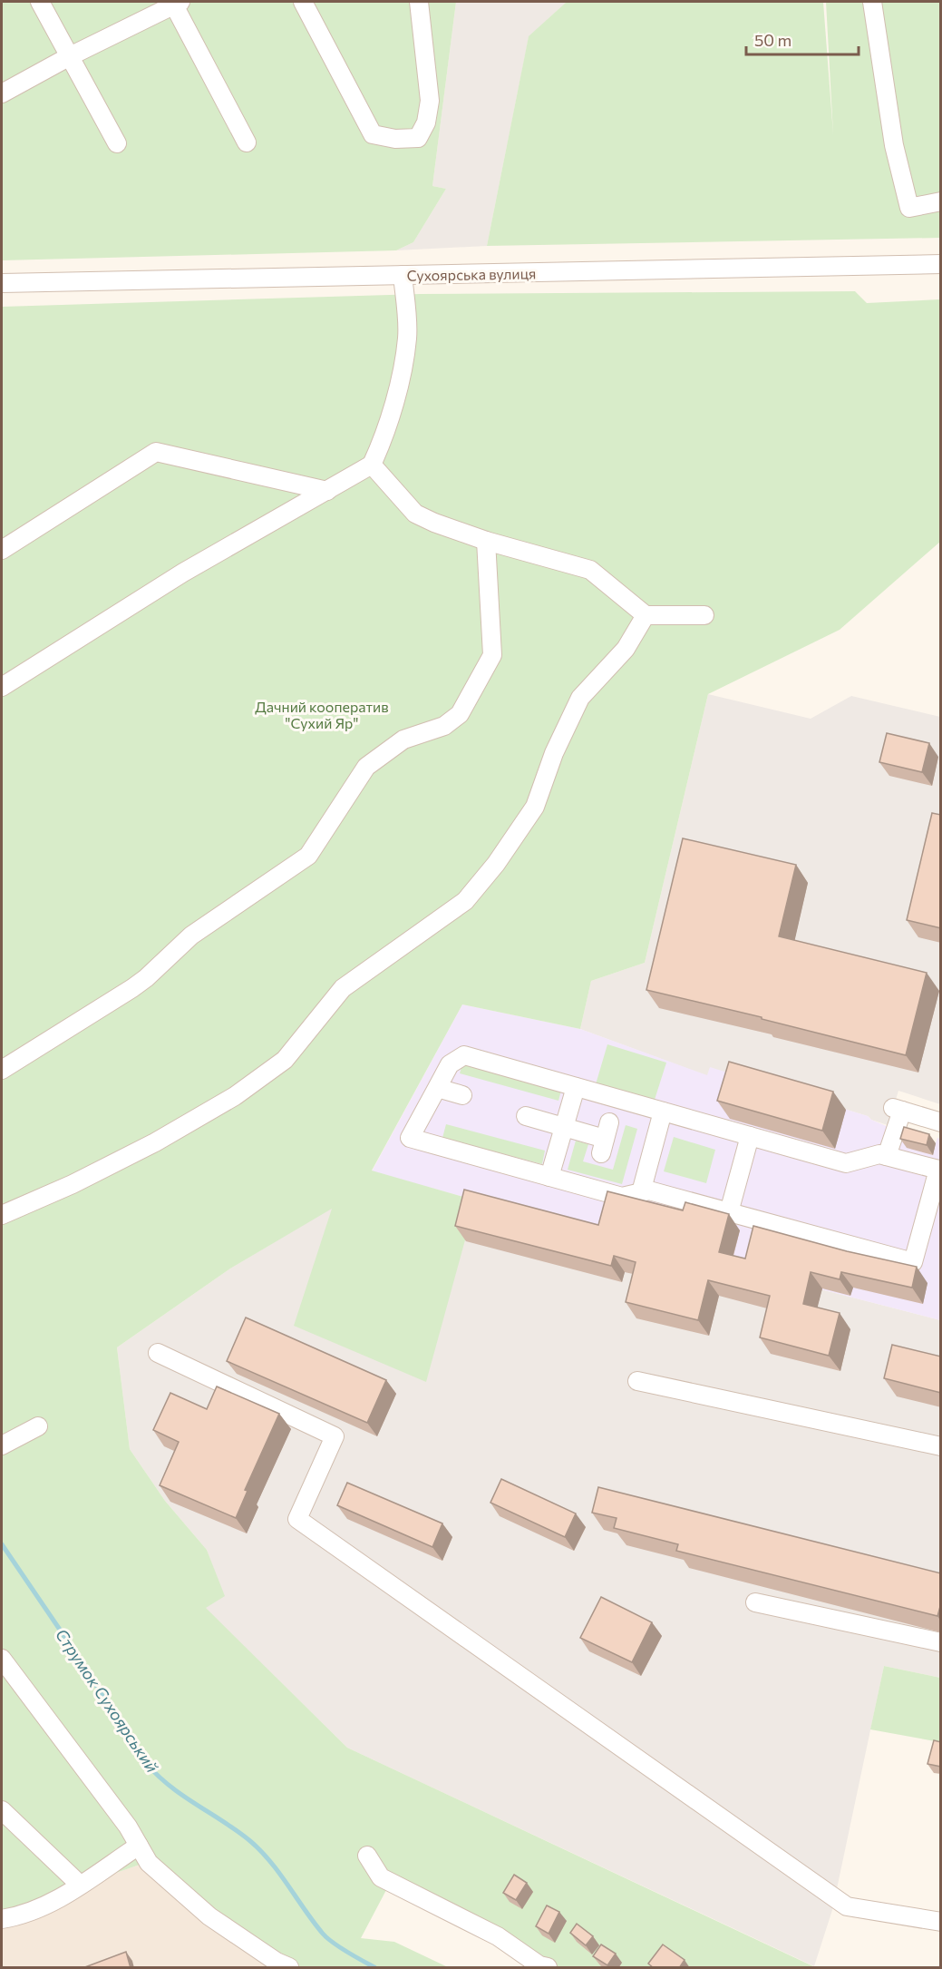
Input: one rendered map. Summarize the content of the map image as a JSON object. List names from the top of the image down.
{
  "streets": {
    "street": ["Сухоярська вулиця"]
  },
  "water": ["Струмок Сухоярський"],
  "parks": ["Дачний кооператив \"Сухий Яр\""],
  "scale_bar": "50 m"
}
